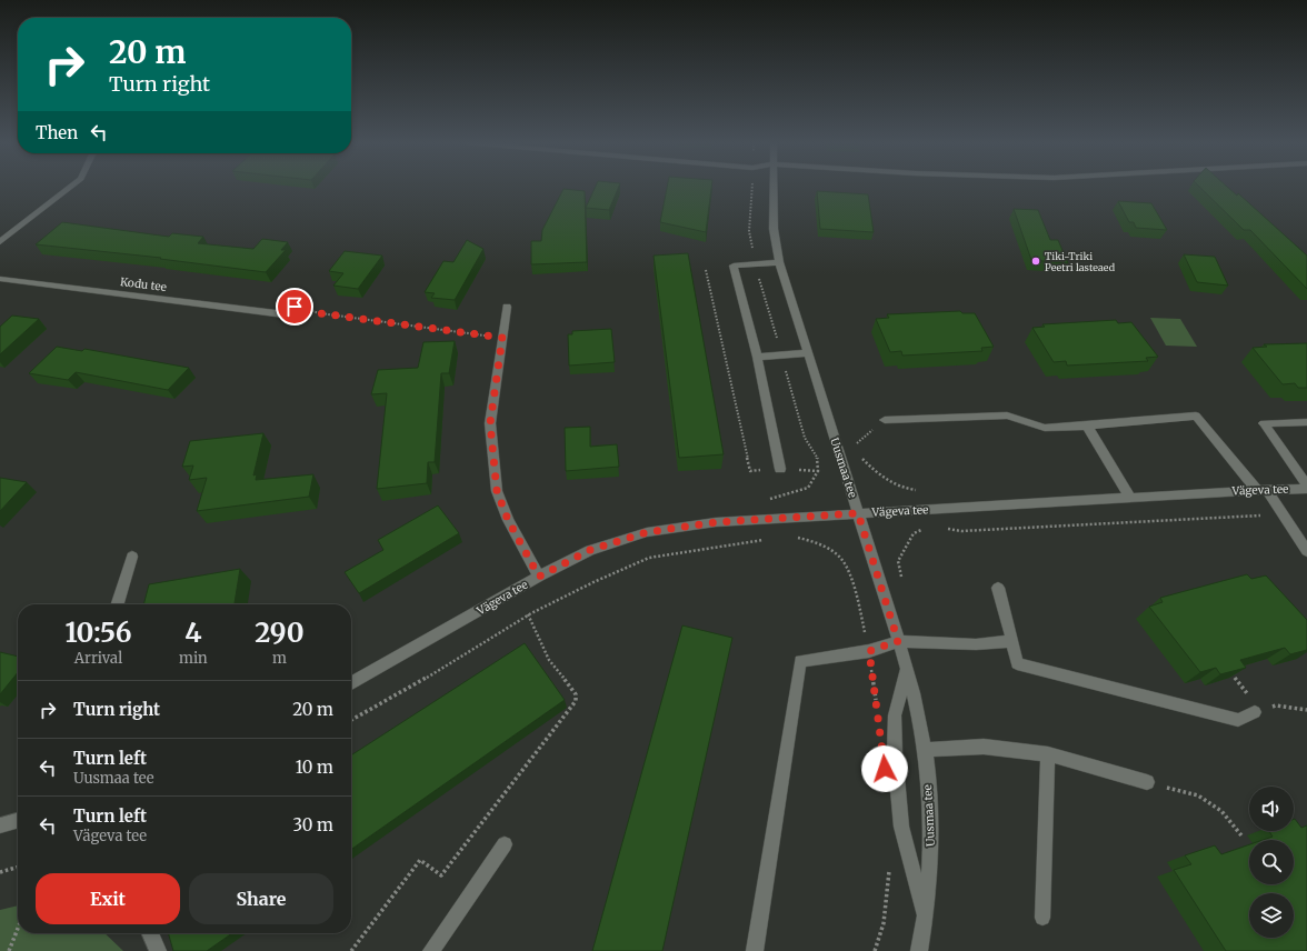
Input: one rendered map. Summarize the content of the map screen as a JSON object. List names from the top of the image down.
{
  "streets": {
    "street": ["Kodu tee", "Uusmaa tee", "Vägeva tee"]
  },
  "crossings": [
    ["Uusmaa tee", "Vägeva tee"]
  ],
  "places": ["Tiki-Triki Peetri lasteaed"],
  "page": {
    "turn": ["20 m", "Turn right"],
    "then": "Then",
    "eta": [
      "10:56",
      "Arrival",
      "4",
      "min",
      "290",
      "m"
    ],
    "list": [
      {
        "name": "Turn right",
        "value": "20 m"
      },
      {
        "name": "Turn left",
        "note": "Uusmaa tee",
        "value": "10 m"
      },
      {
        "name": "Turn left",
        "note": "Vägeva tee",
        "value": "30 m"
      }
    ],
    "buttons": ["Exit", "Share"]
  }
}
